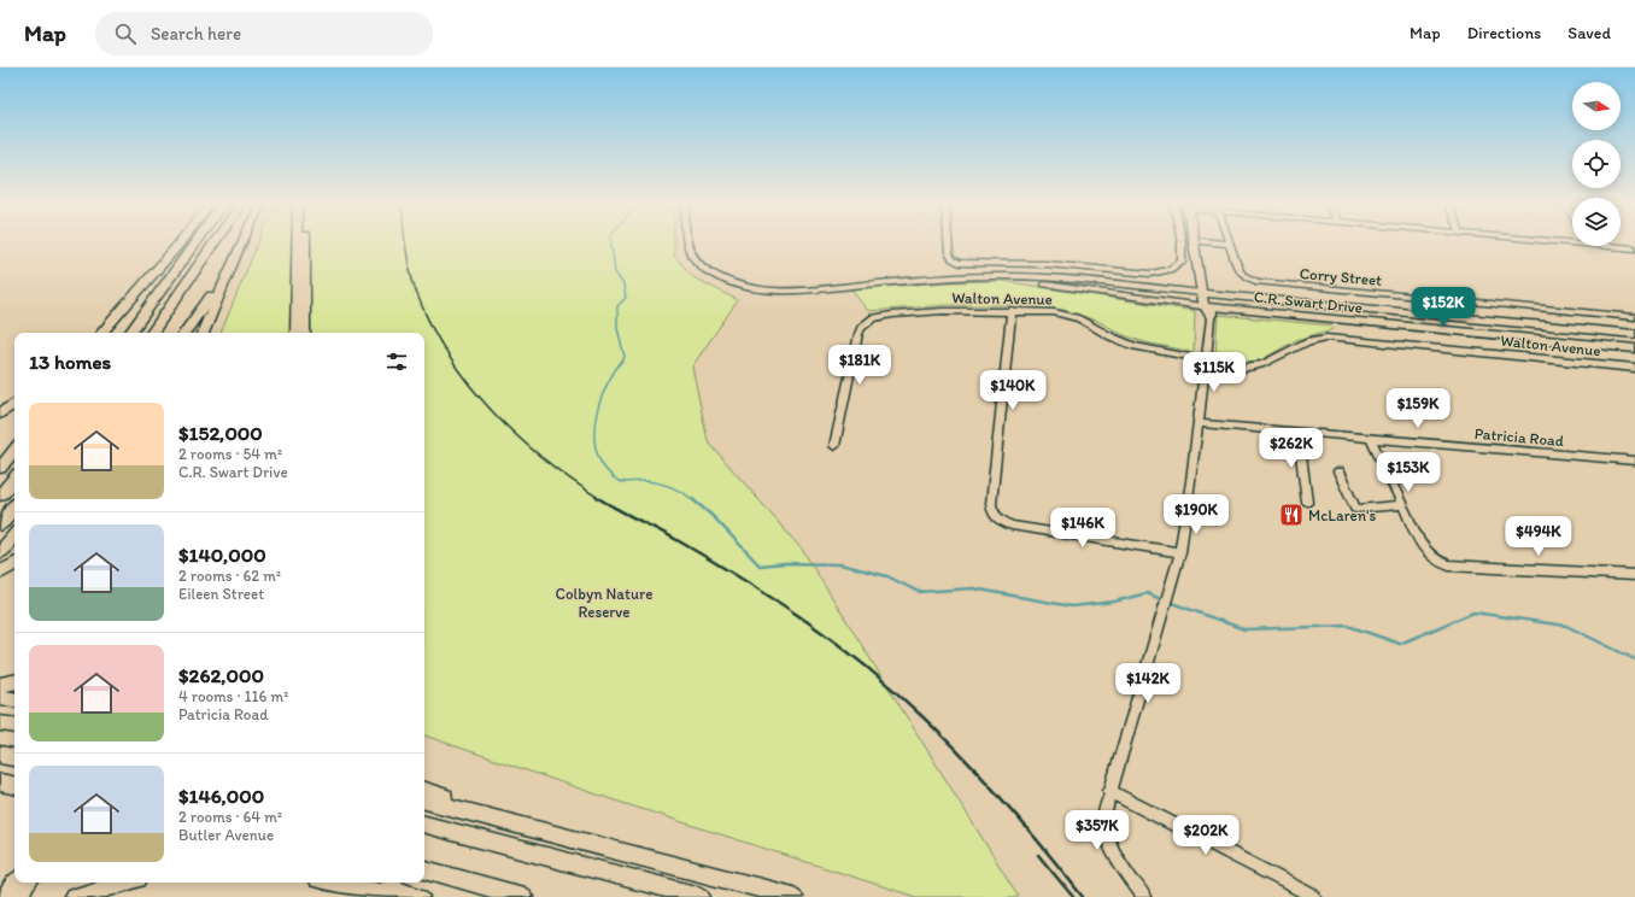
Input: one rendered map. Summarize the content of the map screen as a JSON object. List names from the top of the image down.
{
  "streets": {
    "main road": ["C.R. Swart Drive"],
    "street": ["Corry Street", "Walton Avenue", "Patricia Road"]
  },
  "parks": ["Colbyn Nature Reserve"],
  "places": {
    "restaurant": ["McLaren's"]
  },
  "north": "right",
  "page": {
    "header": "Map",
    "search": "Search here",
    "nav": ["Map", "Directions", "Saved"],
    "price": [
      "$152K",
      "$181K",
      "$115K",
      "$140K",
      "$159K",
      "$262K",
      "$153K",
      "$190K",
      "$146K",
      "$494K",
      "$142K",
      "$357K",
      "$202K"
    ],
    "heading": "13 homes",
    "list": [
      {
        "name": "$152,000",
        "note": "2 rooms · 54 m² · C.R. Swart Drive"
      },
      {
        "name": "$140,000",
        "note": "2 rooms · 62 m² · Eileen Street"
      },
      {
        "name": "$262,000",
        "note": "4 rooms · 116 m² · Patricia Road"
      },
      {
        "name": "$146,000",
        "note": "2 rooms · 64 m² · Butler Avenue"
      }
    ]
  }
}
